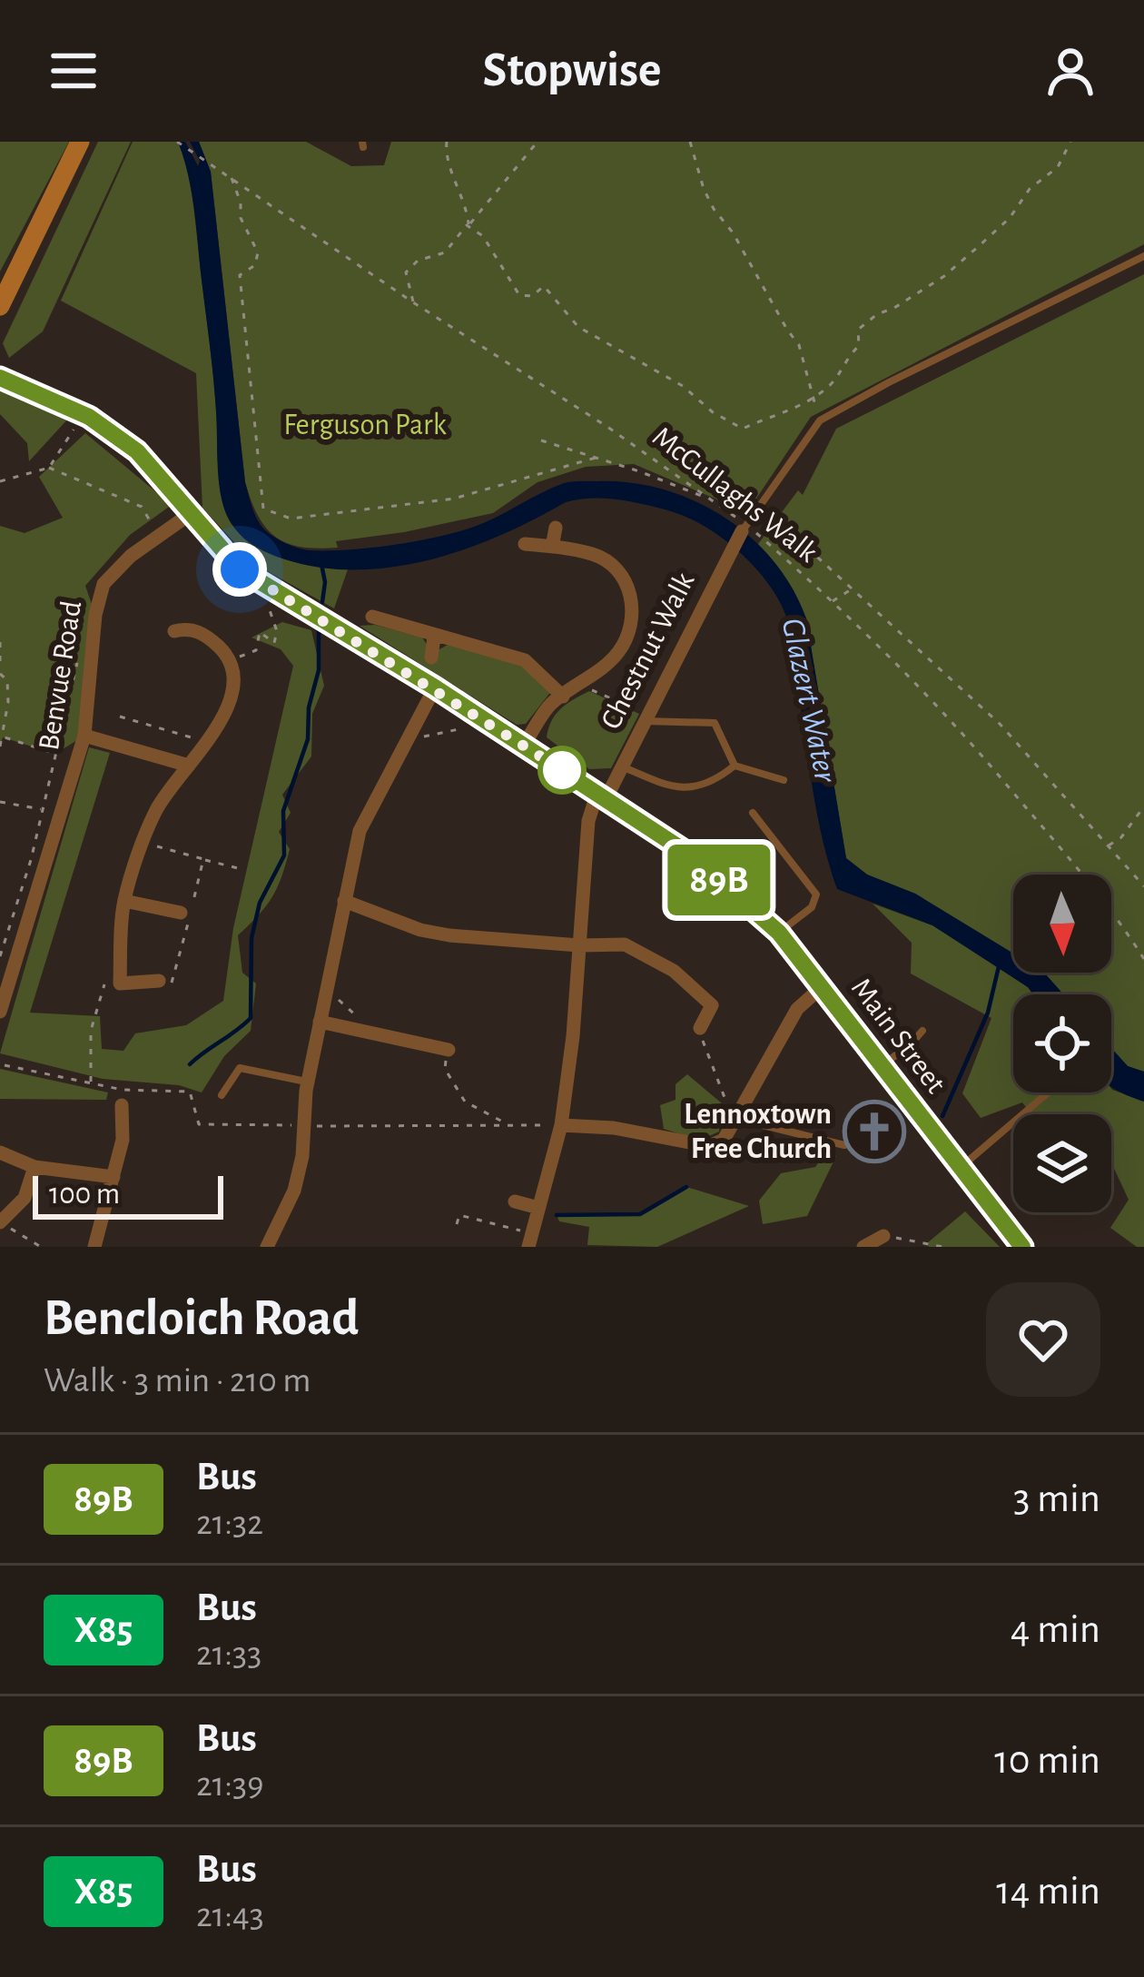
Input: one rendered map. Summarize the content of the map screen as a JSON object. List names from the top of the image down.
{
  "streets": {
    "main road": ["Main Street"],
    "street": ["Chestnut Walk", "Benvue Road"],
    "path": ["McCullaghs Walk"]
  },
  "crossings": [
    ["McCullaghs Walk", "Chestnut Walk"],
    ["Chestnut Walk", "Main Street"],
    ["Benvue Road", "Main Street"]
  ],
  "water": ["Glazert Water"],
  "parks": ["Ferguson Park"],
  "places": {
    "church": ["Lennoxtown Free Church"]
  },
  "lines": ["bus line 89B"],
  "scale_bar": "100 m",
  "north": "bottom",
  "page": {
    "header": "Stopwise",
    "on_map": "89B",
    "scale": "100 m",
    "heading": ["Bencloich Road", "Walk · 3 min · 210 m"],
    "list": [
      {
        "mark": "89B",
        "name": "Bus",
        "note": "21:32",
        "value": "3 min"
      },
      {
        "mark": "X85",
        "name": "Bus",
        "note": "21:33",
        "value": "4 min"
      },
      {
        "mark": "89B",
        "name": "Bus",
        "note": "21:39",
        "value": "10 min"
      },
      {
        "mark": "X85",
        "name": "Bus",
        "note": "21:43",
        "value": "14 min"
      }
    ]
  }
}
